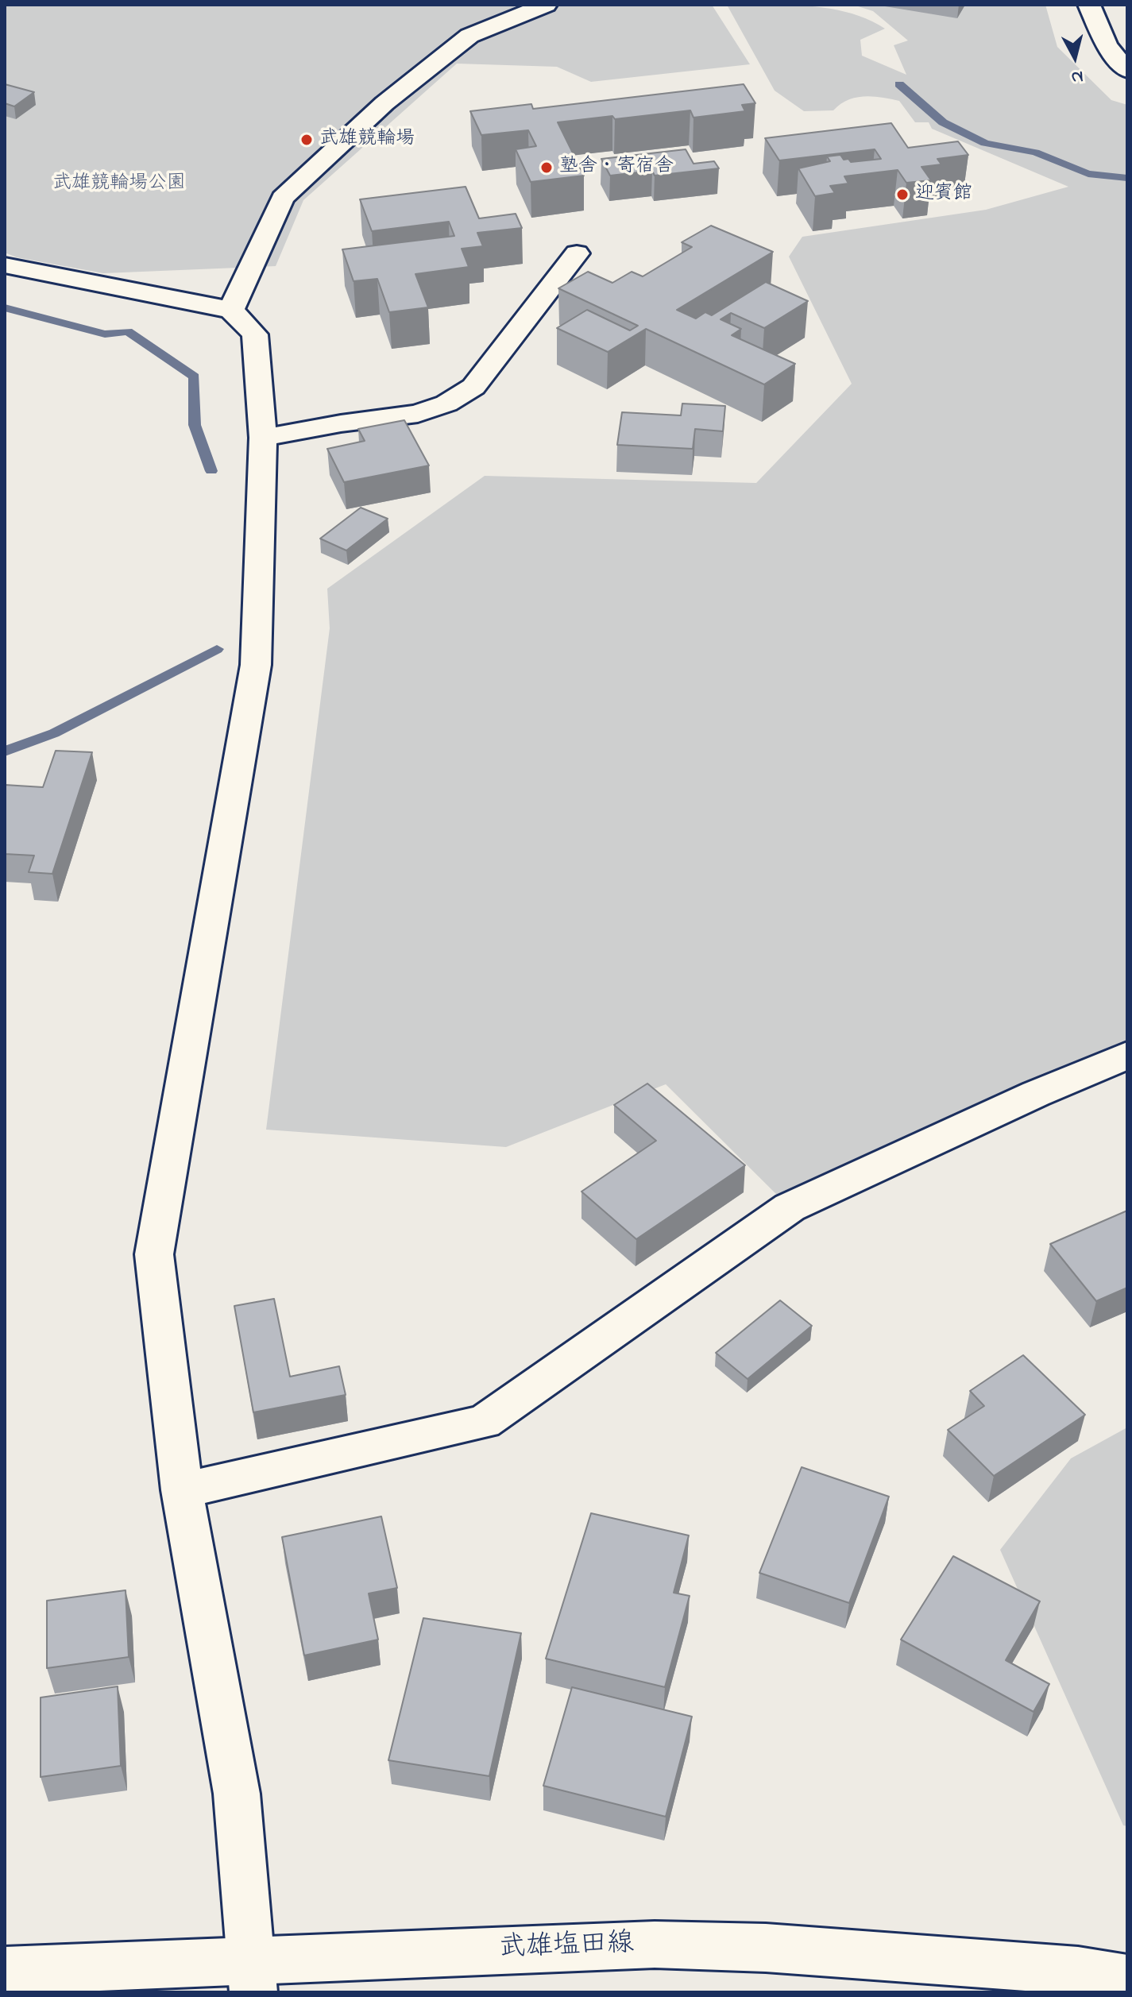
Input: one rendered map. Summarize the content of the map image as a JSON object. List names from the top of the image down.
{
  "streets": {
    "street": ["武雄塩田線"]
  },
  "parks": ["武雄競輪場公園"],
  "places": ["武雄競輪場", "塾舎・寄宿舎", "迎賓館"],
  "north": "bottom"
}
